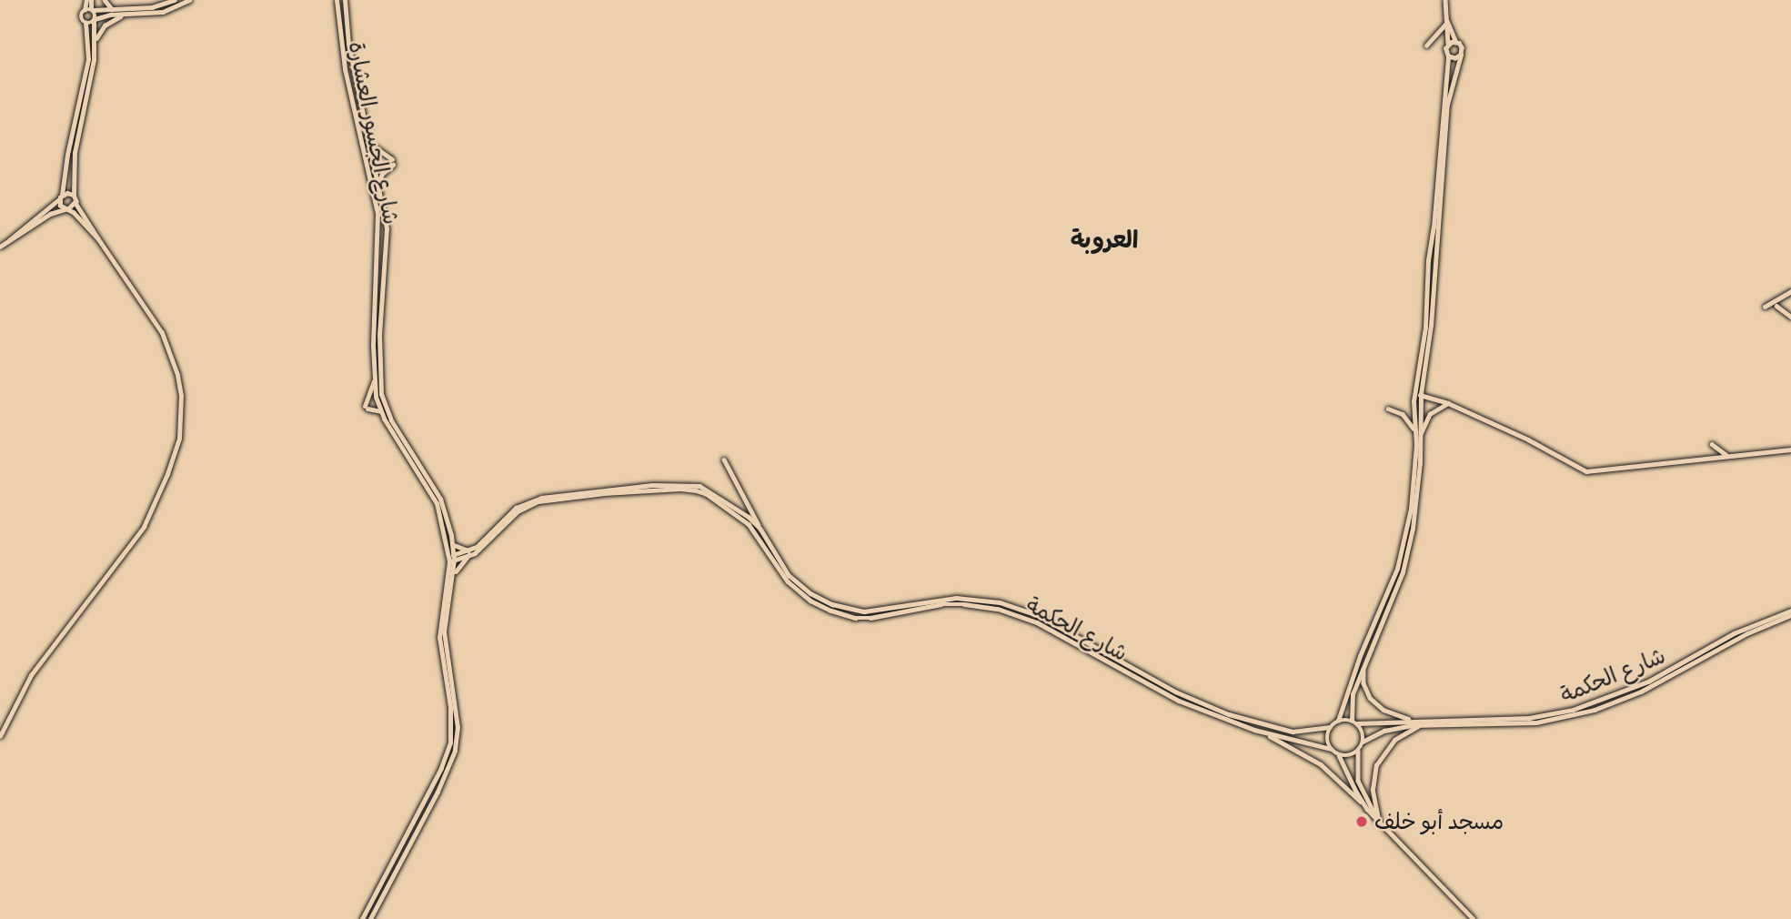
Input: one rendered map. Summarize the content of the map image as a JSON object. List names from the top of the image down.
{
  "streets": {
    "main road": ["شارع الجسور العشارة"],
    "street": ["شارع الحكمة"]
  },
  "crossings": [
    ["شارع الجسور العشارة", "شارع الحكمة"]
  ],
  "districts": ["العروبة"],
  "places": ["مسجد أبو خلف"]
}
